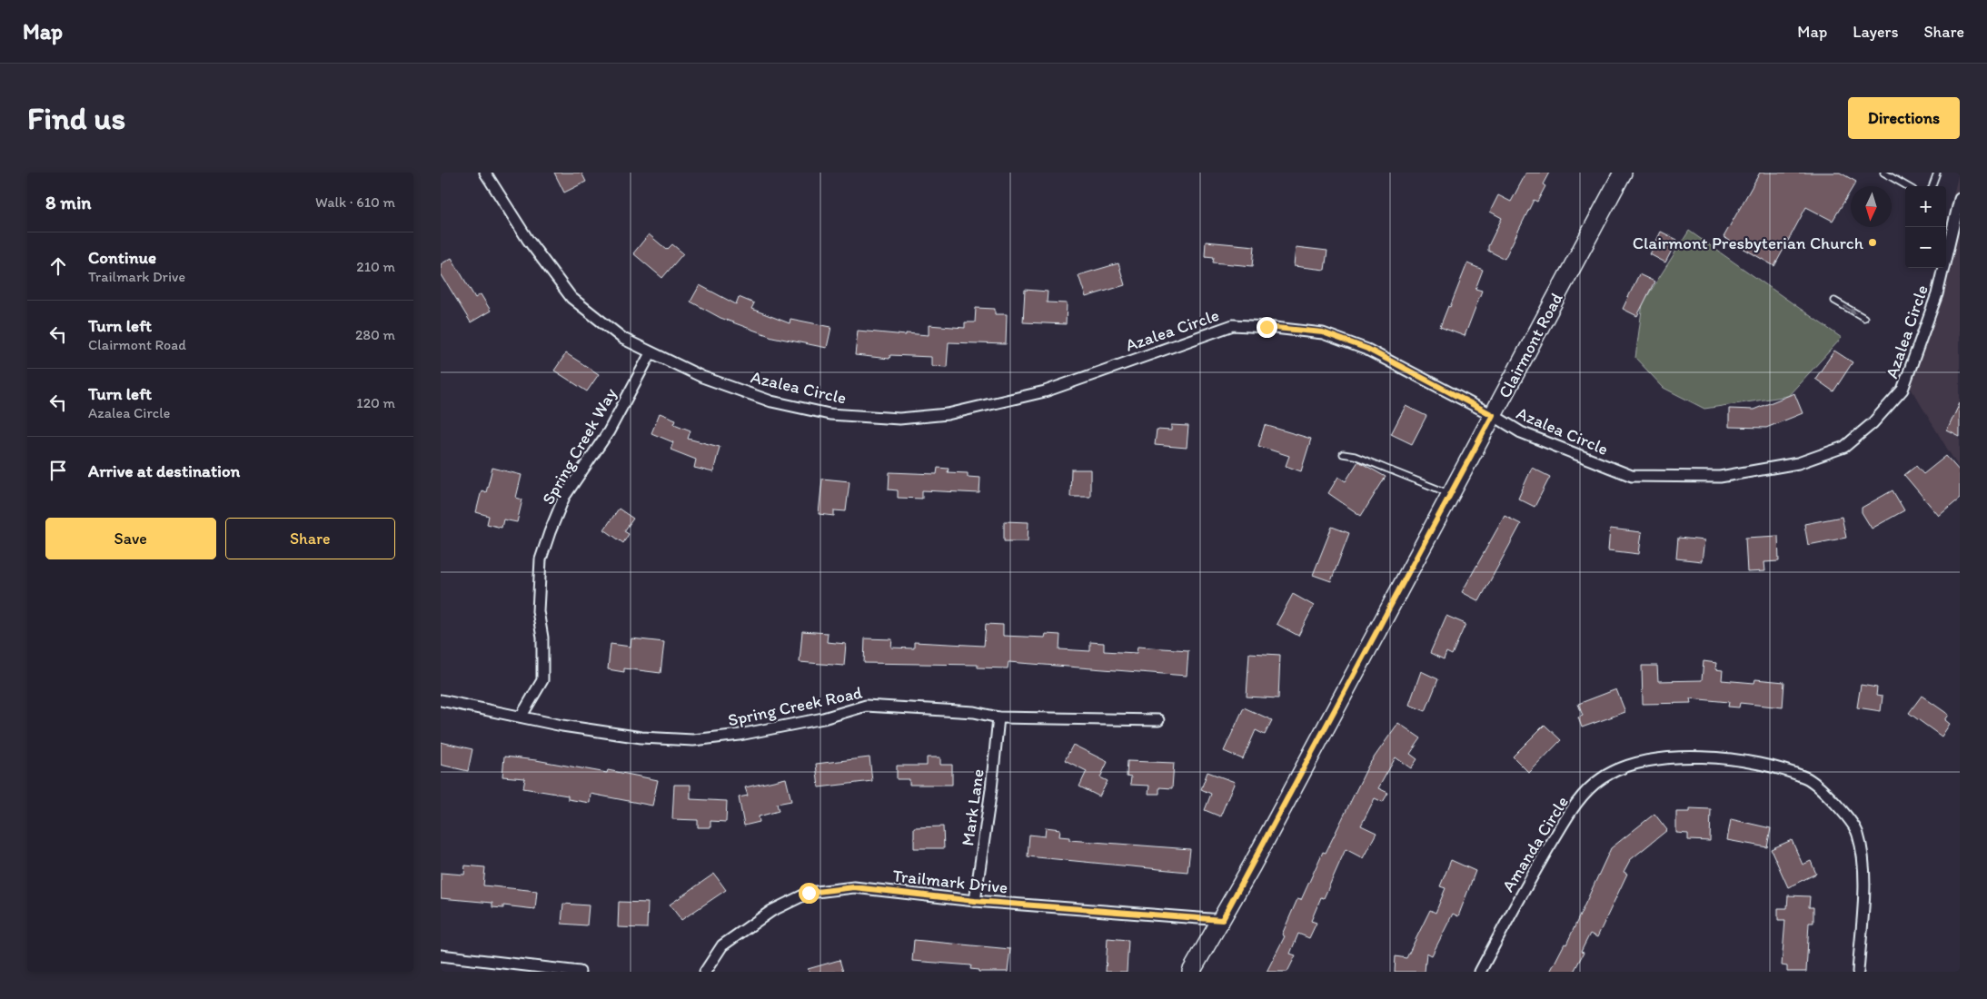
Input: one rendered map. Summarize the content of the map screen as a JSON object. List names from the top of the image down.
{
  "streets": {
    "main road": ["Clairmont Road"],
    "street": [
      "Azalea Circle",
      "Spring Creek Way",
      "Spring Creek Road",
      "Mark Lane",
      "Amanda Circle",
      "Trailmark Drive"
    ]
  },
  "crossings": [
    ["Azalea Circle", "Clairmont Road"],
    ["Azalea Circle", "Spring Creek Way"],
    ["Clairmont Road", "Trailmark Drive"],
    ["Spring Creek Way", "Spring Creek Road"],
    ["Spring Creek Road", "Mark Lane"],
    ["Mark Lane", "Trailmark Drive"]
  ],
  "places": ["Clairmont Presbyterian Church"],
  "north": "bottom",
  "page": {
    "header": "Map",
    "nav": ["Map", "Layers", "Share"],
    "buttons": [
      "Directions",
      ["Save", "Share"]
    ],
    "title": "Find us",
    "heading": ["8 min", "Walk · 610 m"],
    "map_buttons": ["+", "−"],
    "list": [
      ["Continue", "Trailmark Drive", "210 m"],
      ["Turn left", "Clairmont Road", "280 m"],
      ["Turn left", "Azalea Circle", "120 m"],
      "Arrive at destination"
    ]
  }
}
